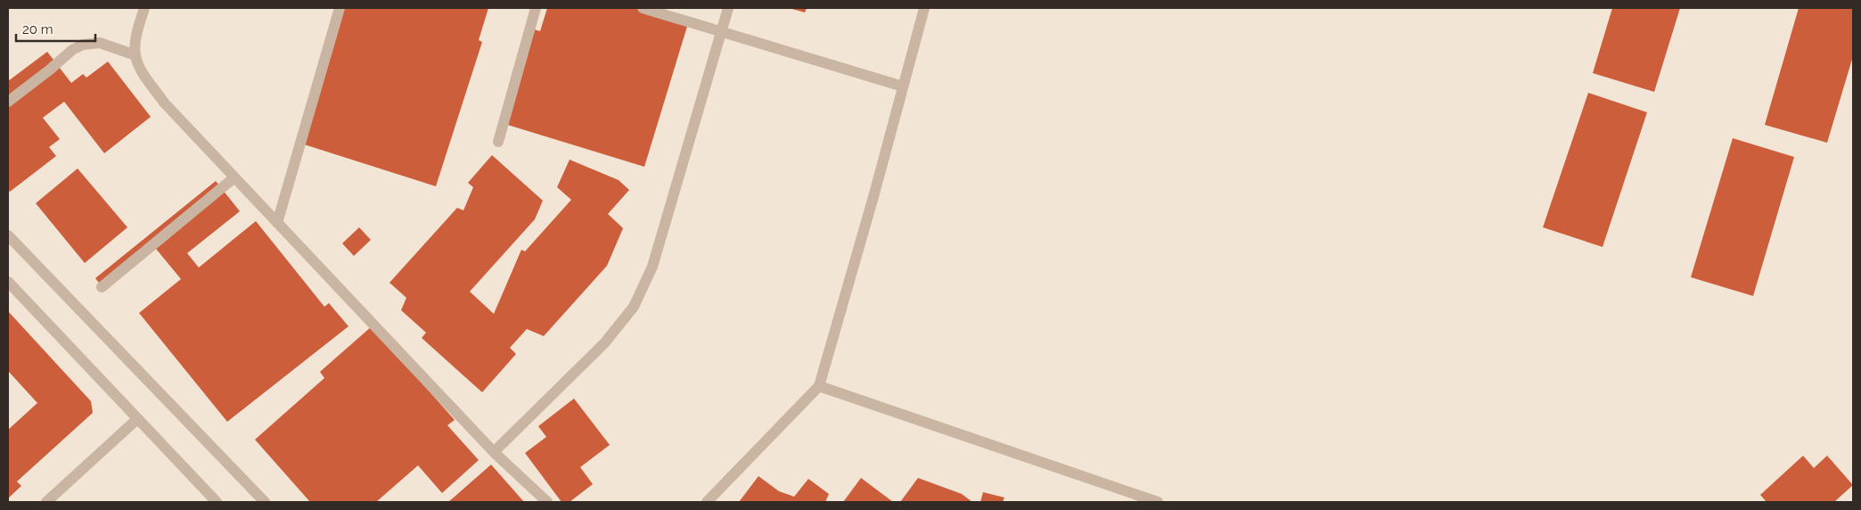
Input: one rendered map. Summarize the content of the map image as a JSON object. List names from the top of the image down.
{
  "scale_bar": "20 m"
}
